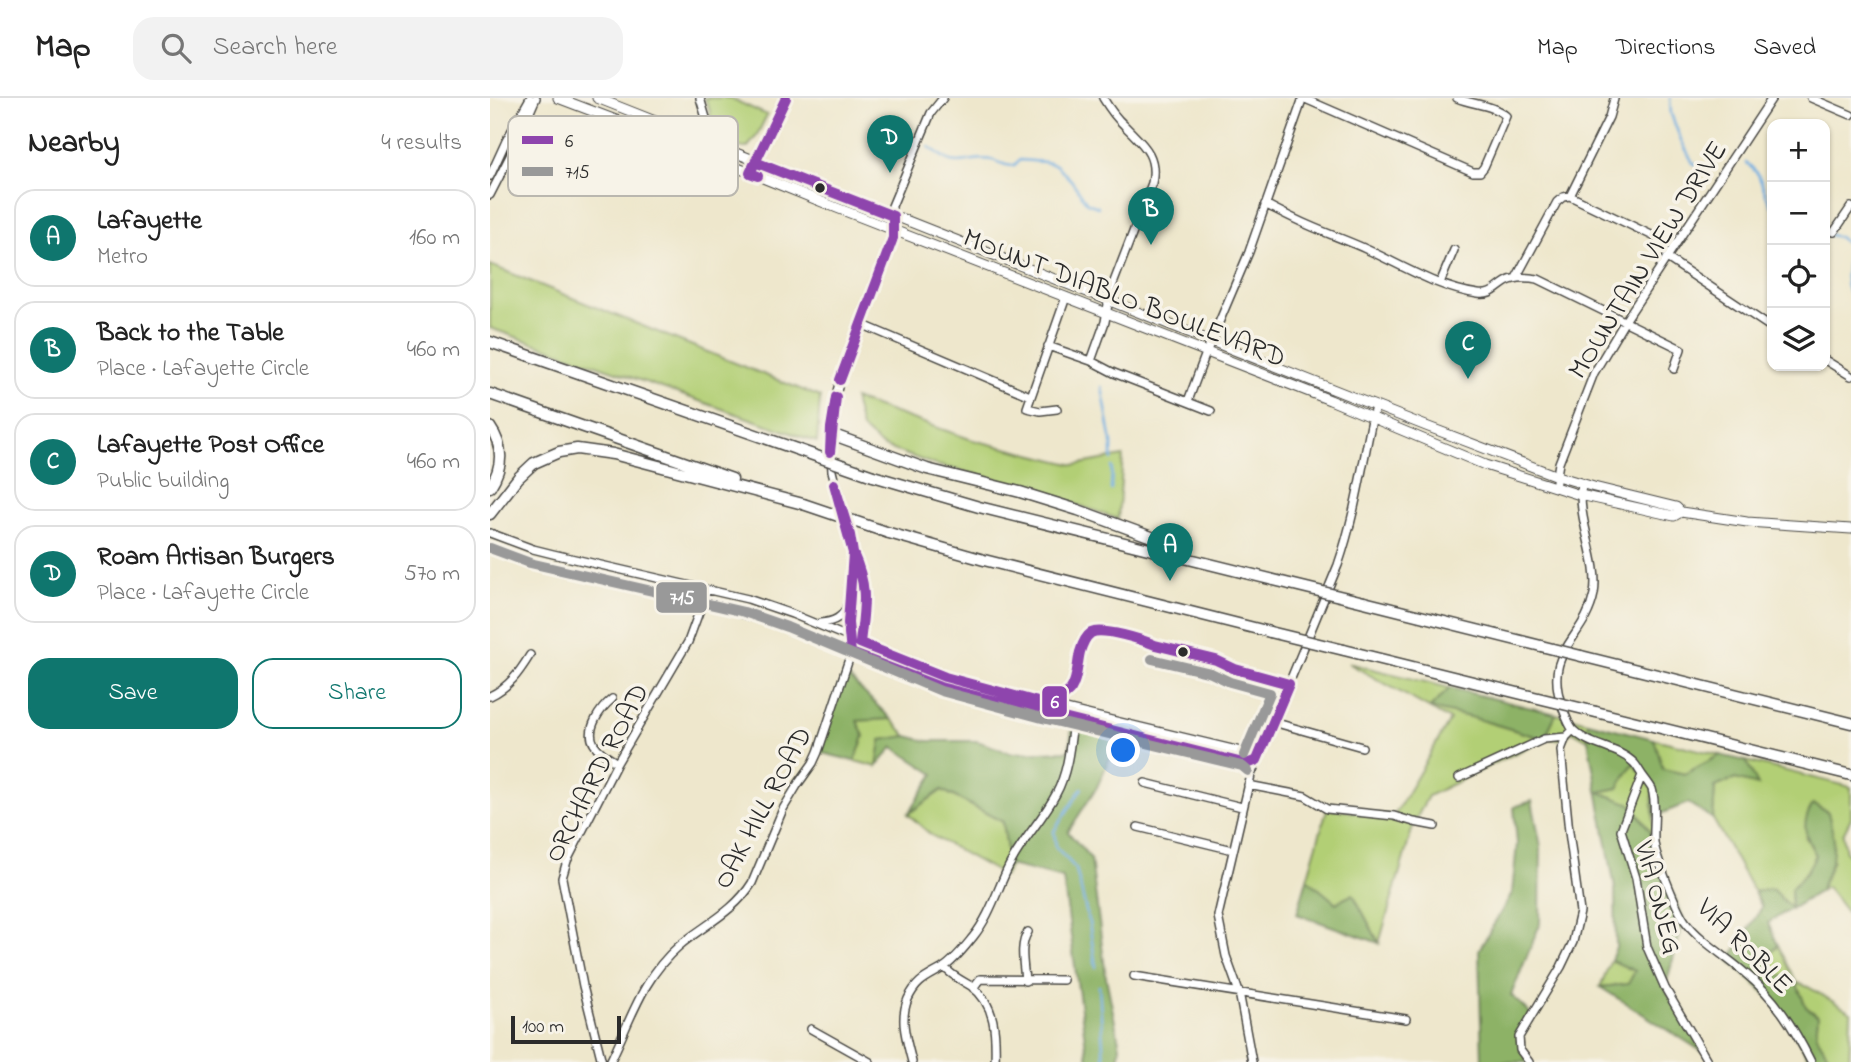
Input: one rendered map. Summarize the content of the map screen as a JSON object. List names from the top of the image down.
{
  "streets": {
    "main road": ["MOUNT DIABLO BOULEVARD"],
    "street": [
      "MOUNTAIN VIEW DRIVE",
      "ORCHARD ROAD",
      "OAK HILL ROAD",
      "VIA ONEG",
      "VIA ROBLE"
    ]
  },
  "crossings": [
    ["MOUNTAIN VIEW DRIVE", "MOUNT DIABLO BOULEVARD"],
    ["MOUNT DIABLO BOULEVARD", "OAK HILL ROAD"],
    ["VIA ONEG", "VIA ROBLE"]
  ],
  "lines": ["transit line 6", "transit line 715"],
  "legend": ["6", "715"],
  "scale_bar": "100 m",
  "page": {
    "header": "Map",
    "search": "Search here",
    "nav": ["Map", "Directions", "Saved"],
    "heading": ["Nearby", "4 results"],
    "pins": [
      "D",
      "B",
      "C",
      "A"
    ],
    "map_buttons": ["+", "−"],
    "list": [
      {
        "mark": "A",
        "name": "Lafayette",
        "note": "Metro",
        "value": "160 m"
      },
      {
        "mark": "B",
        "name": "Back to the Table",
        "note": "Place · Lafayette Circle",
        "value": "460 m"
      },
      {
        "mark": "C",
        "name": "Lafayette Post Office",
        "note": "Public building",
        "value": "460 m"
      },
      {
        "mark": "D",
        "name": "Roam Artisan Burgers",
        "note": "Place · Lafayette Circle",
        "value": "570 m"
      }
    ],
    "buttons": ["Save", "Share"],
    "scale": "100 m"
  }
}
